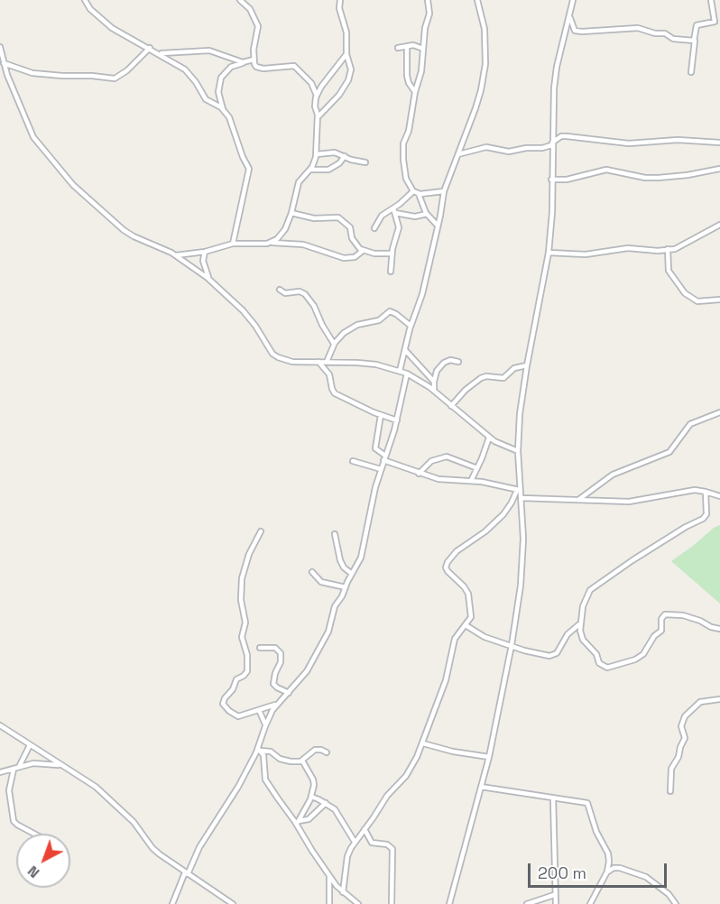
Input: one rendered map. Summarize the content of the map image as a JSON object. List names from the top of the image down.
{
  "scale_bar": "200 m",
  "north": "bottom left"
}
